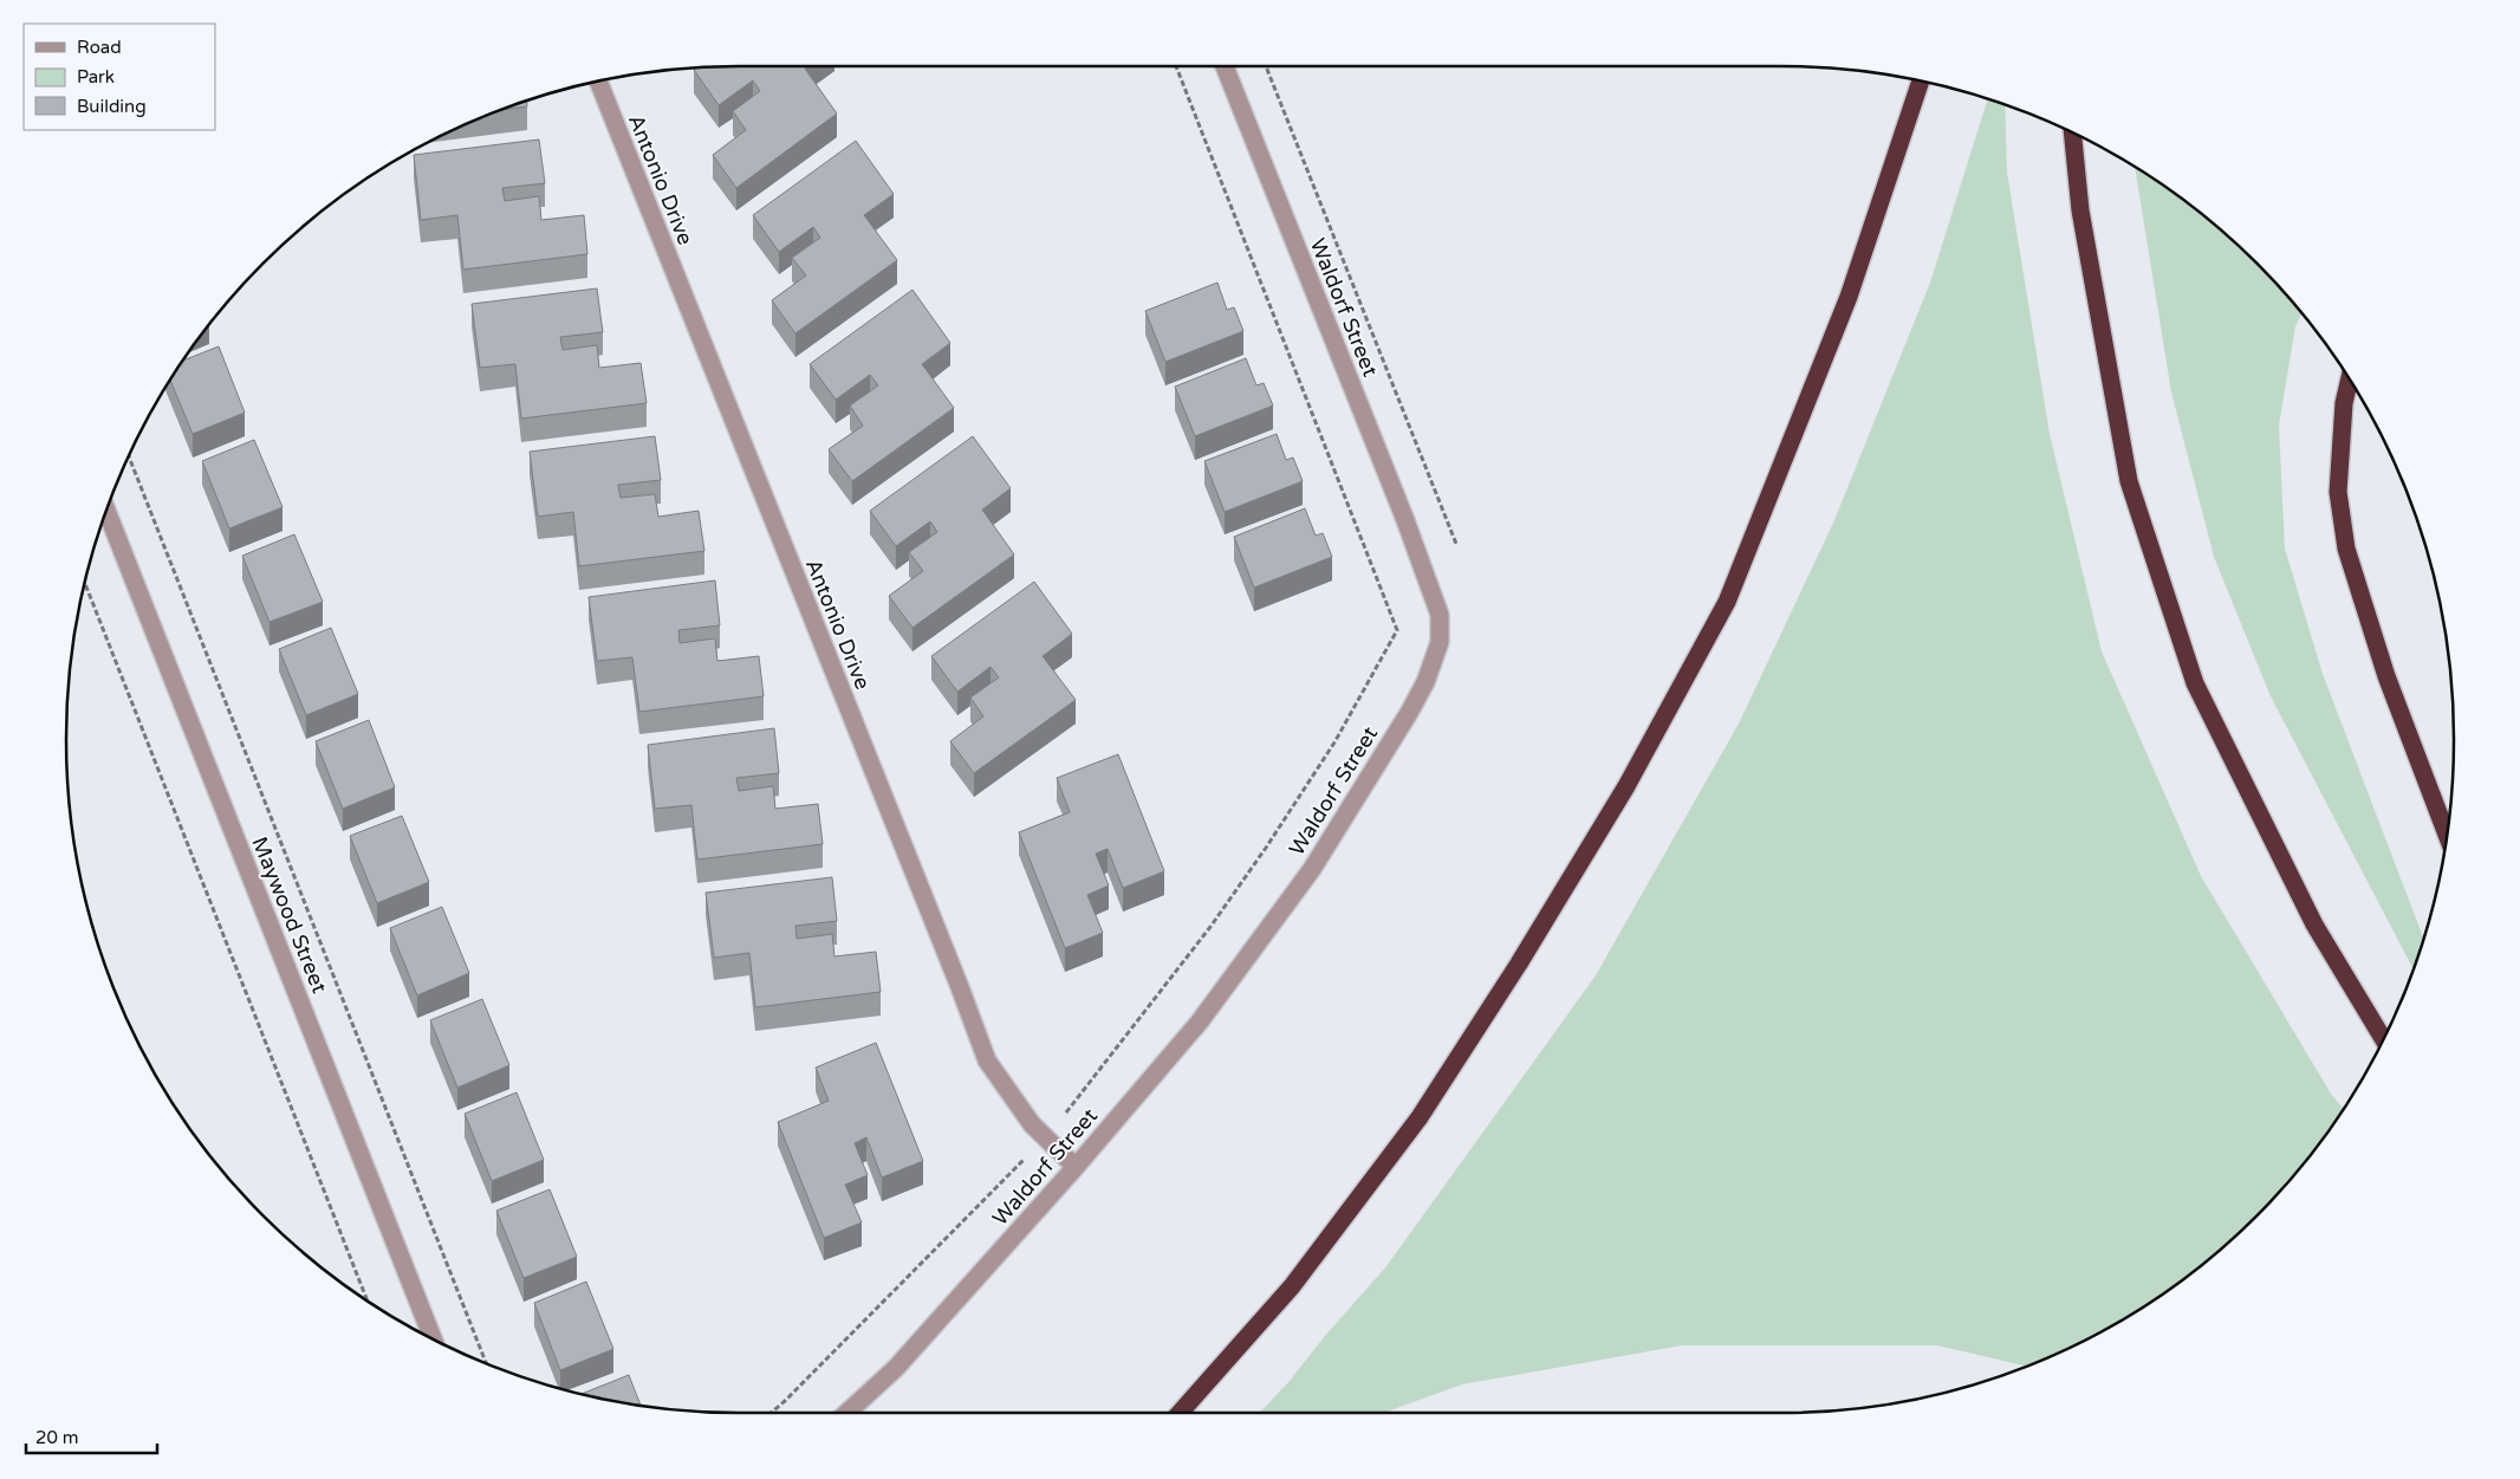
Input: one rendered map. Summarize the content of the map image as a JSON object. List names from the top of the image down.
{
  "streets": {
    "street": ["Antonio Drive", "Waldorf Street", "Maywood Street"]
  },
  "crossings": [
    ["Antonio Drive", "Waldorf Street"]
  ],
  "legend": ["Road", "Park", "Building"],
  "scale_bar": "20 m"
}
